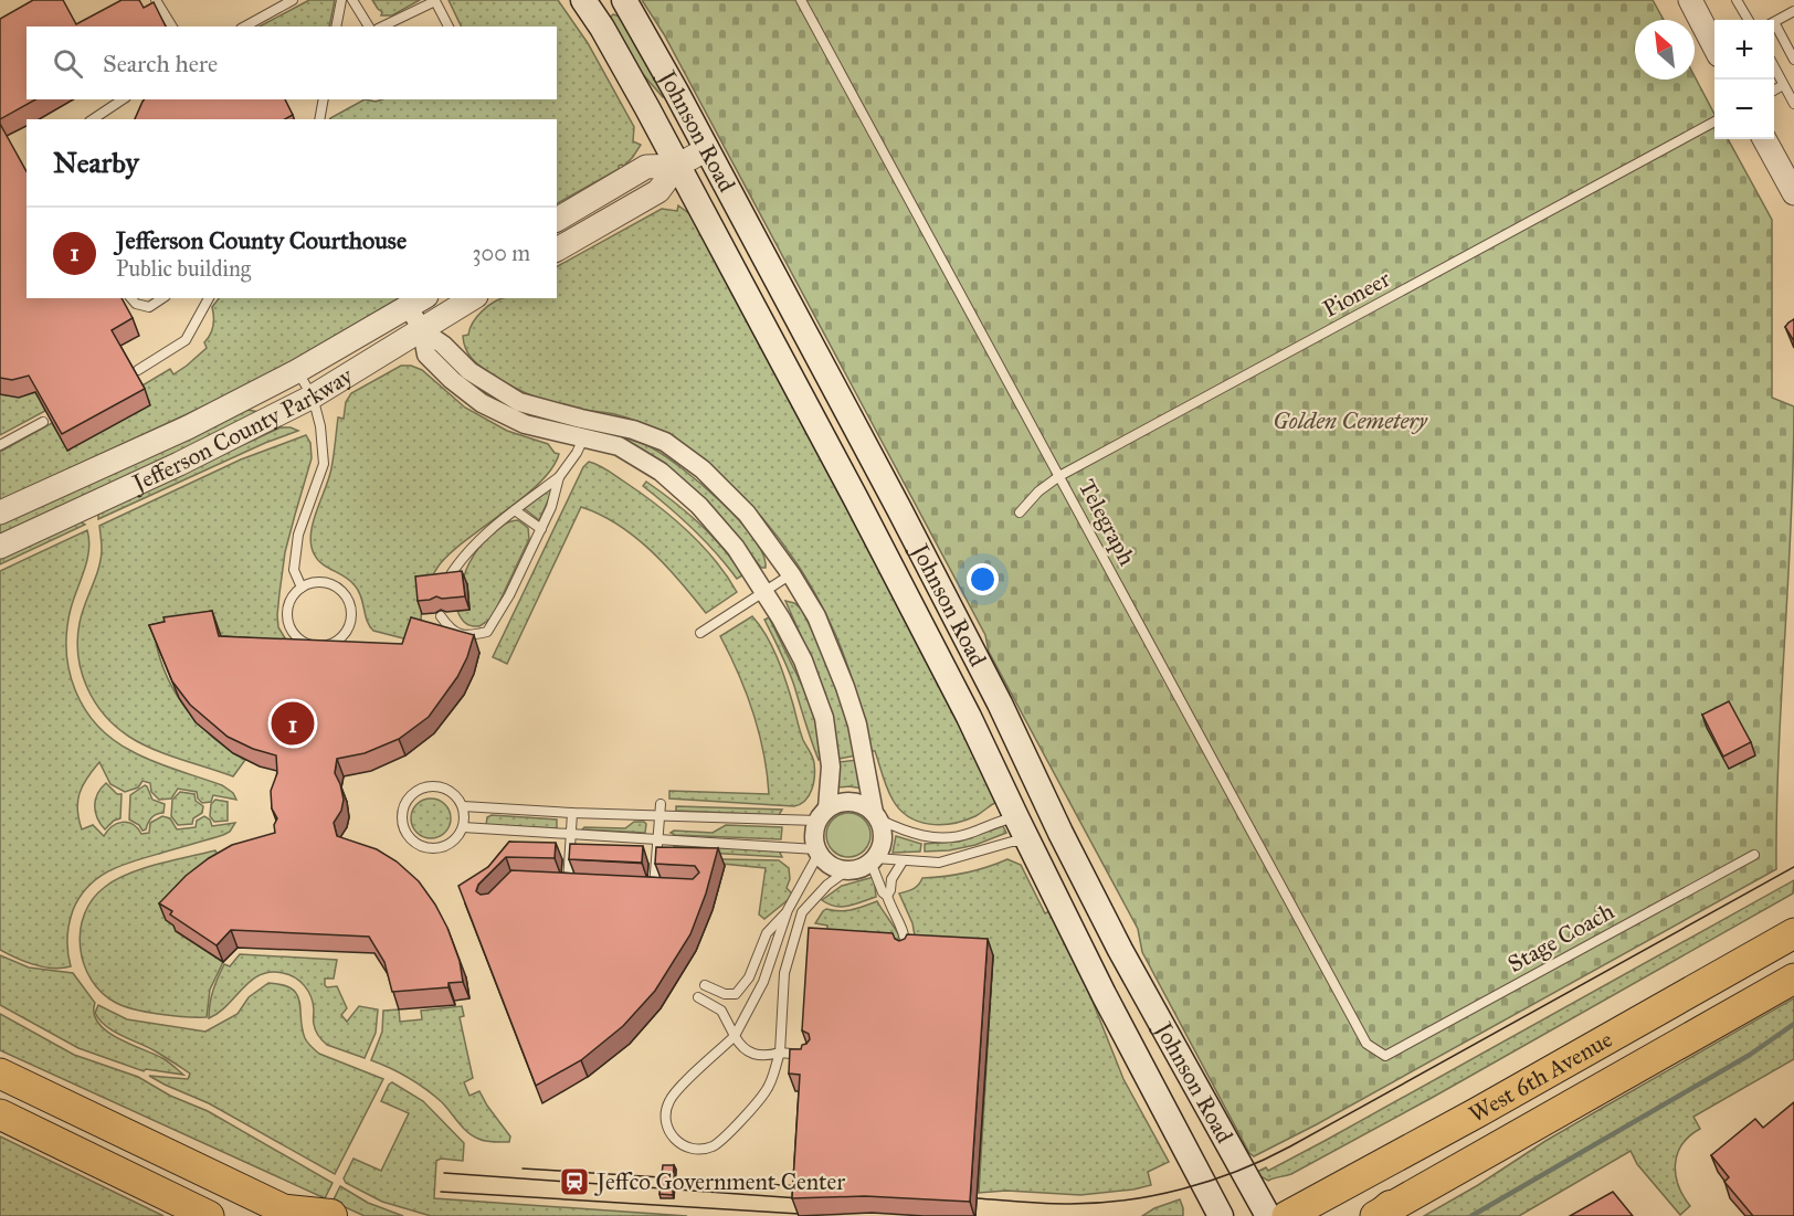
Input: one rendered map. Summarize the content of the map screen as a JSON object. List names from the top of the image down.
{
  "streets": {
    "highway": ["West 6th Avenue"],
    "main road": ["Johnson Road"],
    "street": ["Jefferson County Parkway"],
    "lane": ["Pioneer", "Telegraph", "Stage Coach"]
  },
  "crossings": [
    ["Pioneer", "Telegraph"],
    ["Telegraph", "Stage Coach"]
  ],
  "parks": ["Golden Cemetery"],
  "places": {
    "station": ["Jeffco Government Center"]
  },
  "north": "top left",
  "page": {
    "map_buttons": ["+", "−"],
    "search": "Search here",
    "heading": "Nearby",
    "list": [
      {
        "mark": "1",
        "name": "Jefferson County Courthouse",
        "note": "Public building",
        "value": "300 m"
      }
    ],
    "pins": "1"
  }
}
